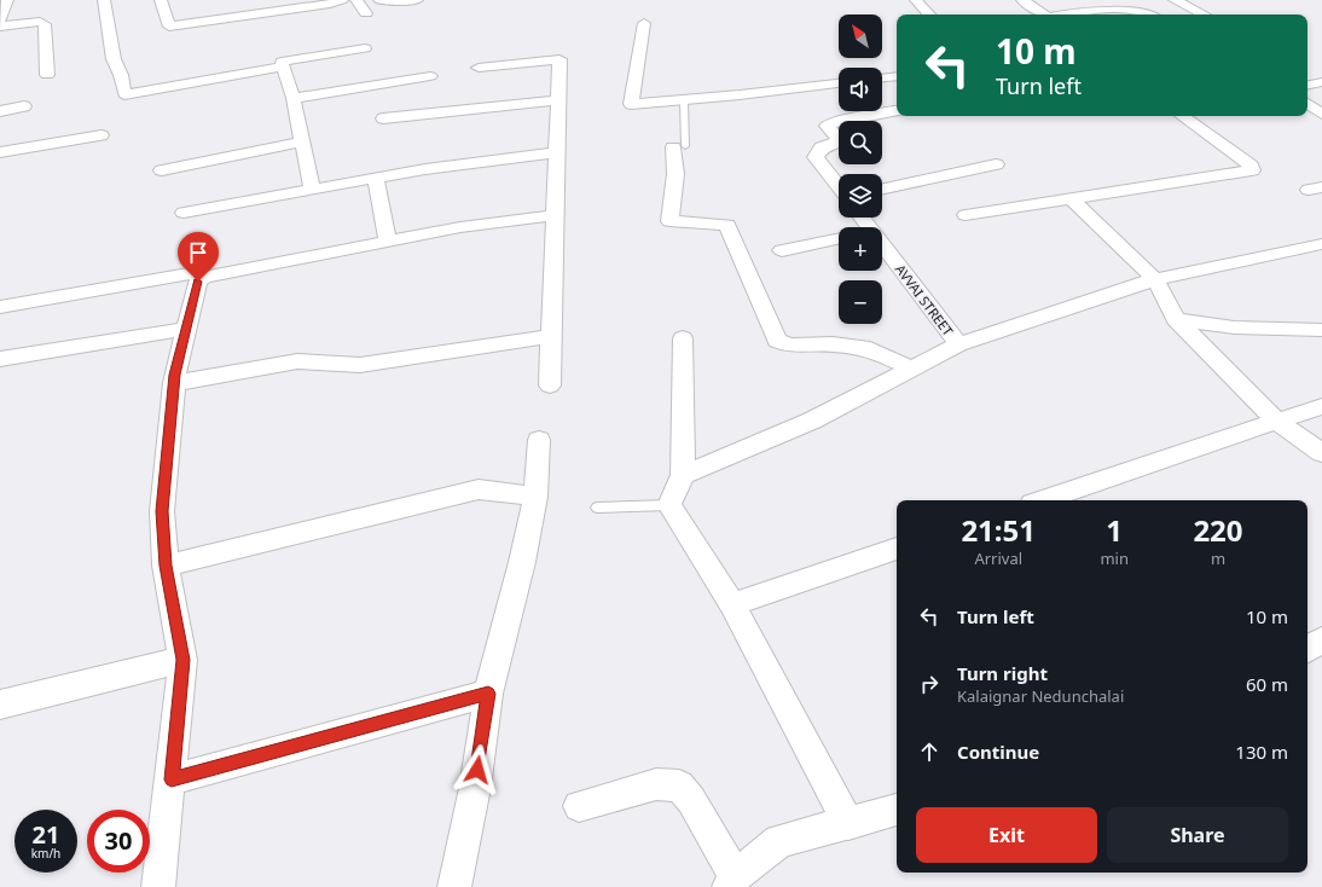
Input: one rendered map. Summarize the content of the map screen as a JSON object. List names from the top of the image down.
{
  "streets": {
    "street": ["AVVAI STREET"]
  },
  "north": "top left",
  "page": {
    "map_buttons": ["+", "−"],
    "turn": ["10 m", "Turn left"],
    "eta": [
      "21:51",
      "Arrival",
      "1",
      "min",
      "220",
      "m"
    ],
    "list": [
      {
        "name": "Turn left",
        "value": "10 m"
      },
      {
        "name": "Turn right",
        "note": "Kalaignar Nedunchalai",
        "value": "60 m"
      },
      {
        "name": "Continue",
        "value": "130 m"
      }
    ],
    "buttons": ["Exit", "Share"],
    "speed": "21 km/h",
    "limit": "30"
  }
}
